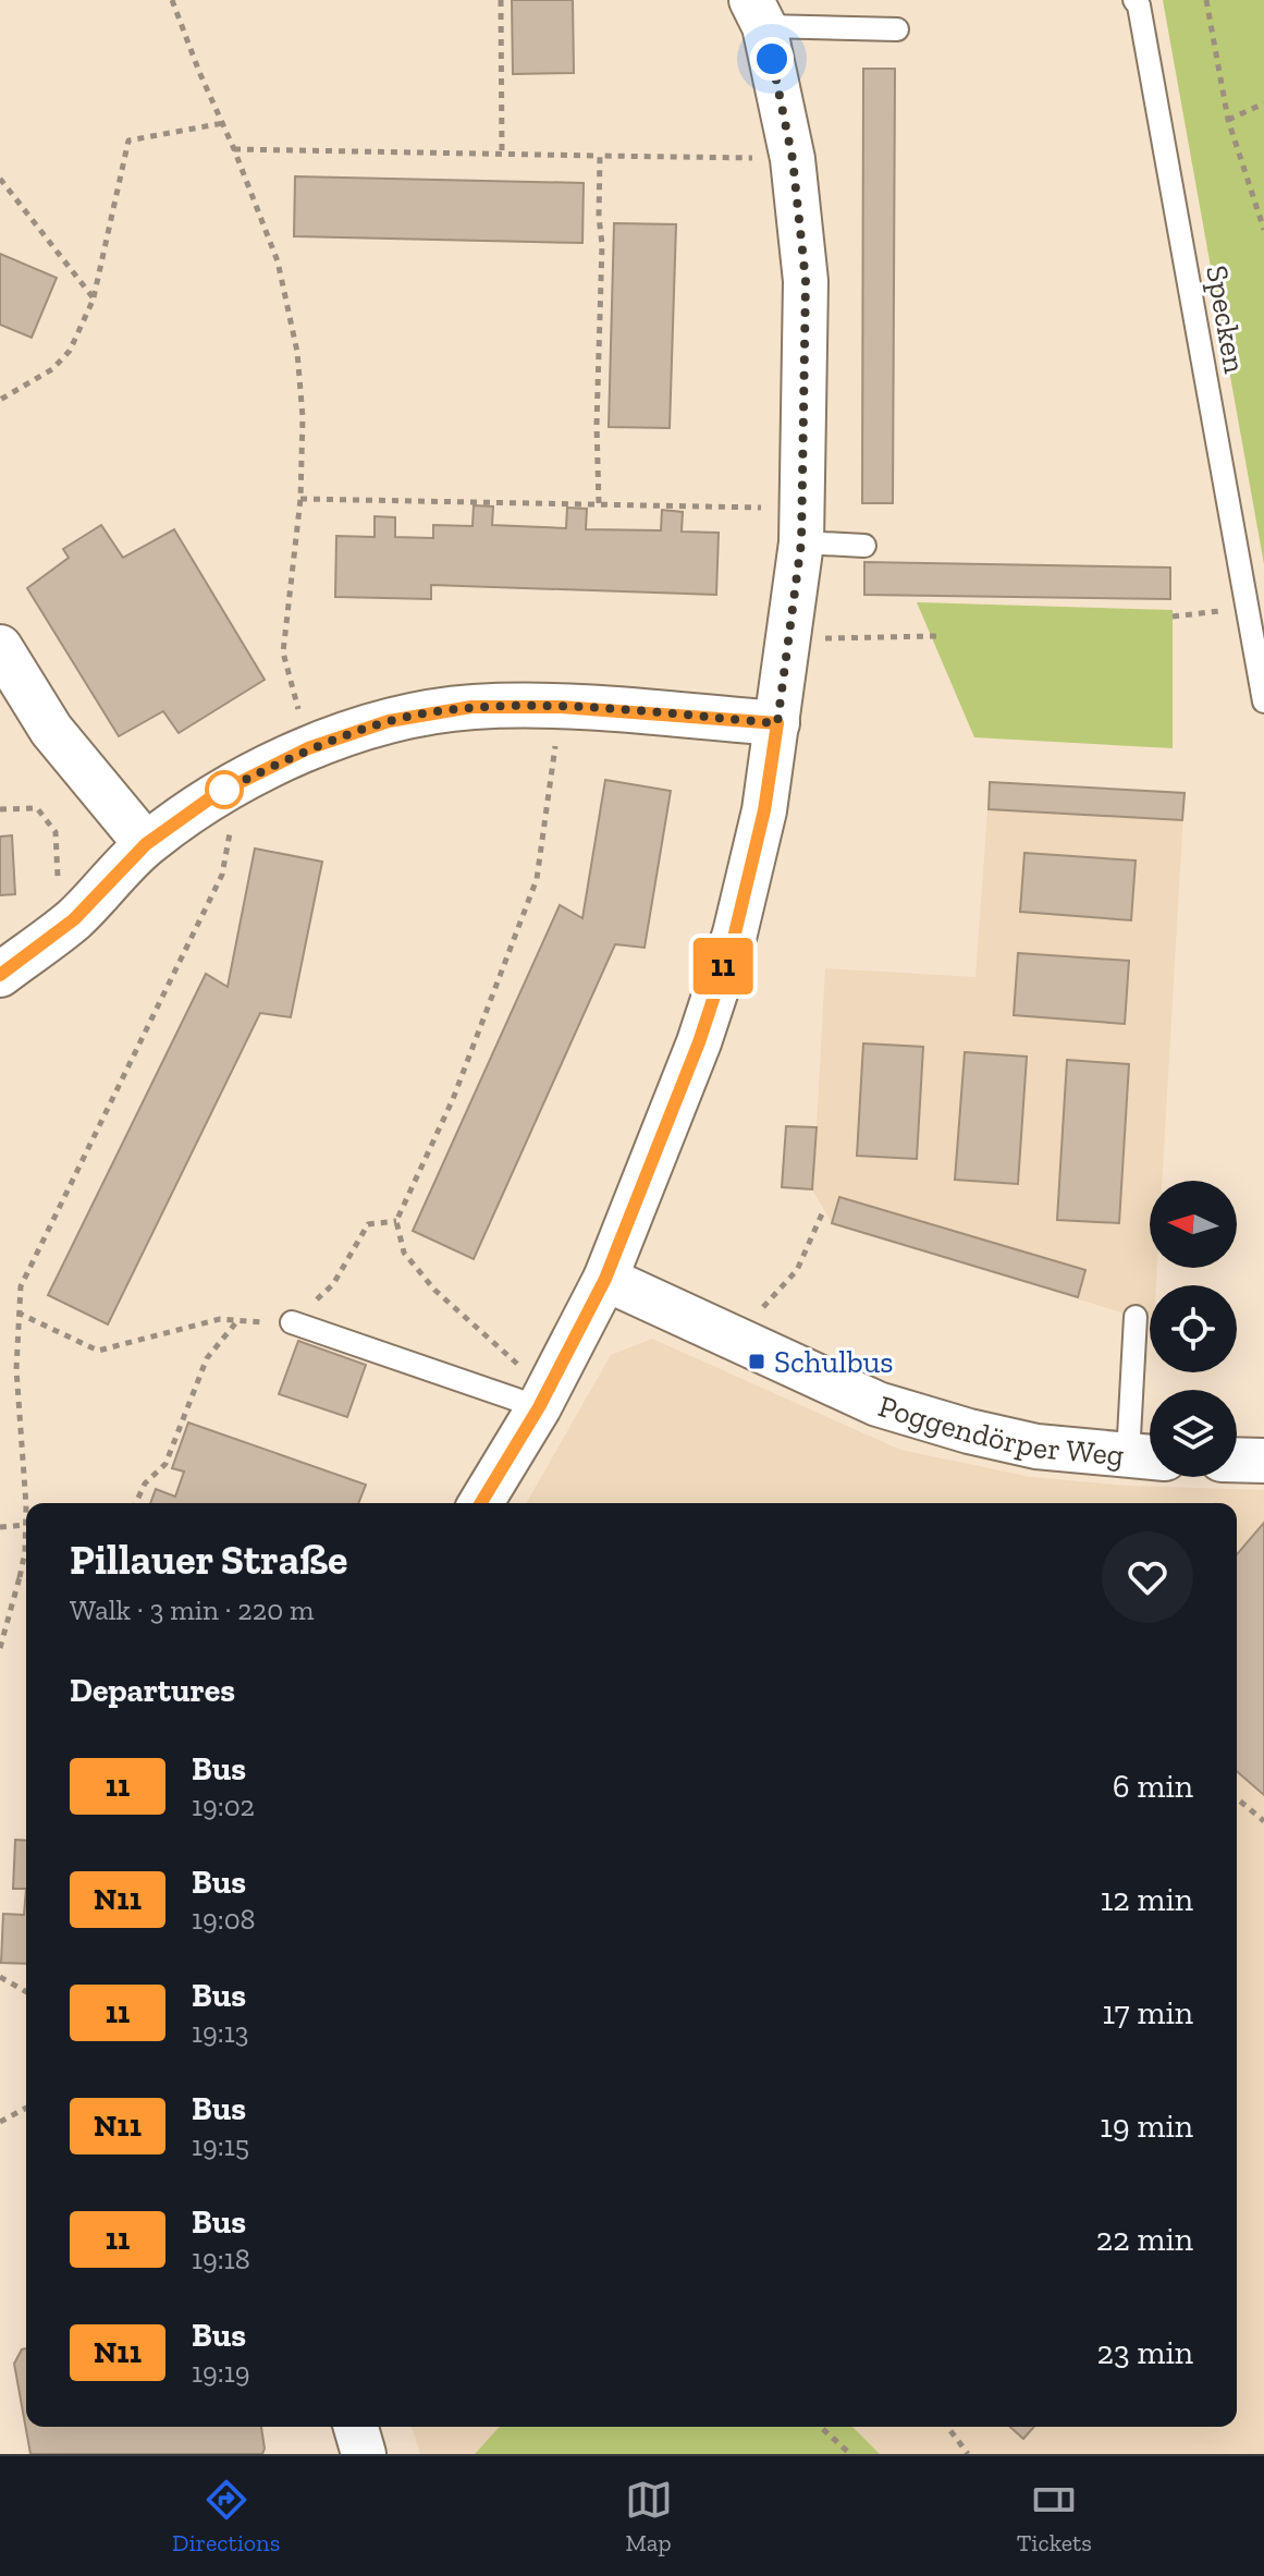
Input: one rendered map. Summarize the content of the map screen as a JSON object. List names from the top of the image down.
{
  "streets": {
    "street": ["Poggendörper Weg"],
    "lane": ["Specken"]
  },
  "places": {
    "transit": ["Schulbus"]
  },
  "lines": ["bus line 11"],
  "north": "left",
  "page": {
    "on_map": "11",
    "heading": [
      ["Pillauer Straße", "Walk · 3 min · 220 m"],
      "Departures"
    ],
    "list": [
      {
        "mark": "11",
        "name": "Bus",
        "note": "19:02",
        "value": "6 min"
      },
      {
        "mark": "N11",
        "name": "Bus",
        "note": "19:08",
        "value": "12 min"
      },
      {
        "mark": "11",
        "name": "Bus",
        "note": "19:13",
        "value": "17 min"
      },
      {
        "mark": "N11",
        "name": "Bus",
        "note": "19:15",
        "value": "19 min"
      },
      {
        "mark": "11",
        "name": "Bus",
        "note": "19:18",
        "value": "22 min"
      },
      {
        "mark": "N11",
        "name": "Bus",
        "note": "19:19",
        "value": "23 min"
      }
    ],
    "tabs": ["Directions", "Map", "Tickets"]
  }
}
